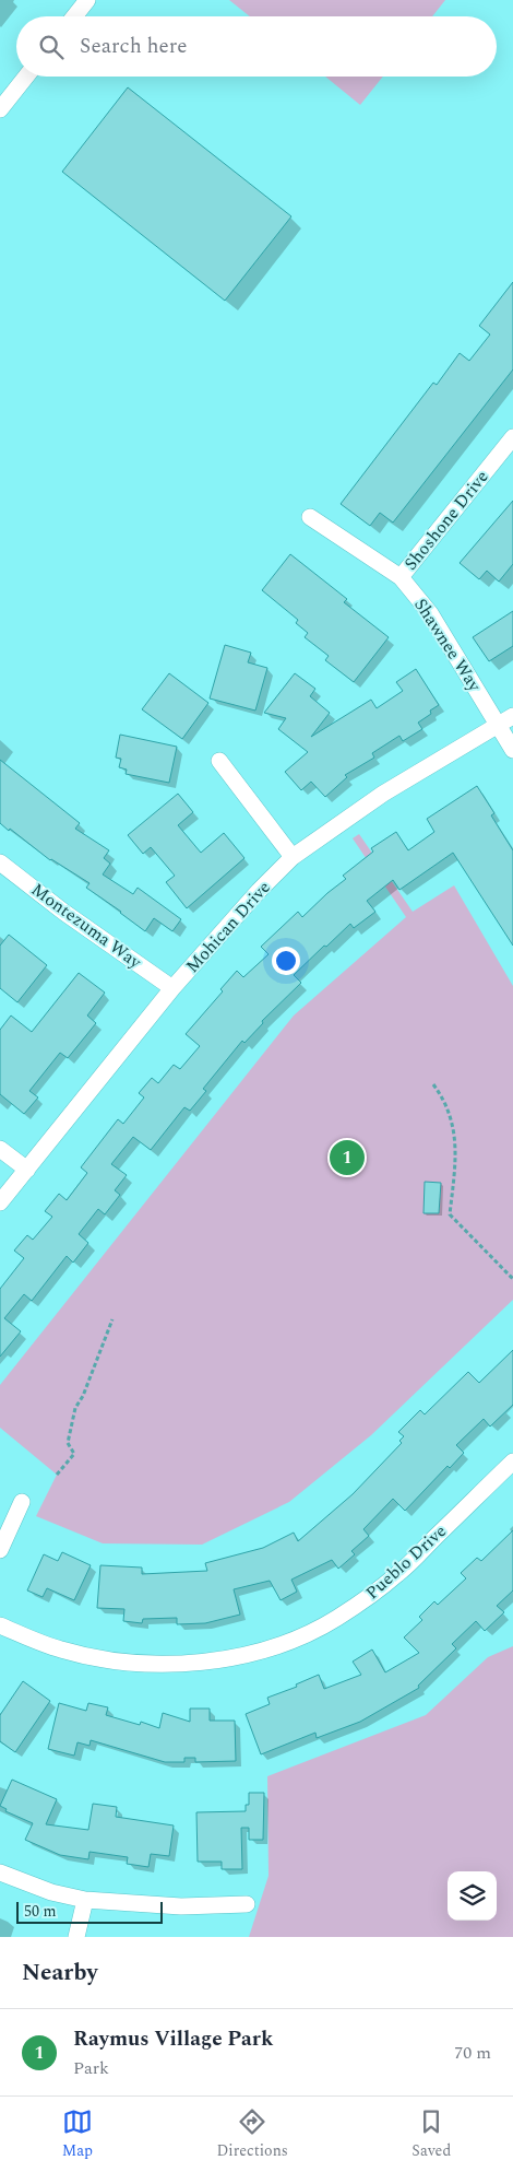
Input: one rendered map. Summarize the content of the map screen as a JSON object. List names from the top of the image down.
{
  "streets": {
    "street": [
      "Shoshone Drive",
      "Shawnee Way",
      "Montezuma Way",
      "Mohican Drive",
      "Pueblo Drive"
    ]
  },
  "crossings": [
    ["Shoshone Drive", "Shawnee Way"],
    ["Shawnee Way", "Mohican Drive"],
    ["Montezuma Way", "Mohican Drive"]
  ],
  "scale_bar": "50 m",
  "page": {
    "search": "Search here",
    "pins": "1",
    "scale": "50 m",
    "heading": "Nearby",
    "list": [
      {
        "mark": "1",
        "name": "Raymus Village Park",
        "note": "Park",
        "value": "70 m"
      }
    ],
    "nav": ["Map", "Directions", "Saved"]
  }
}
